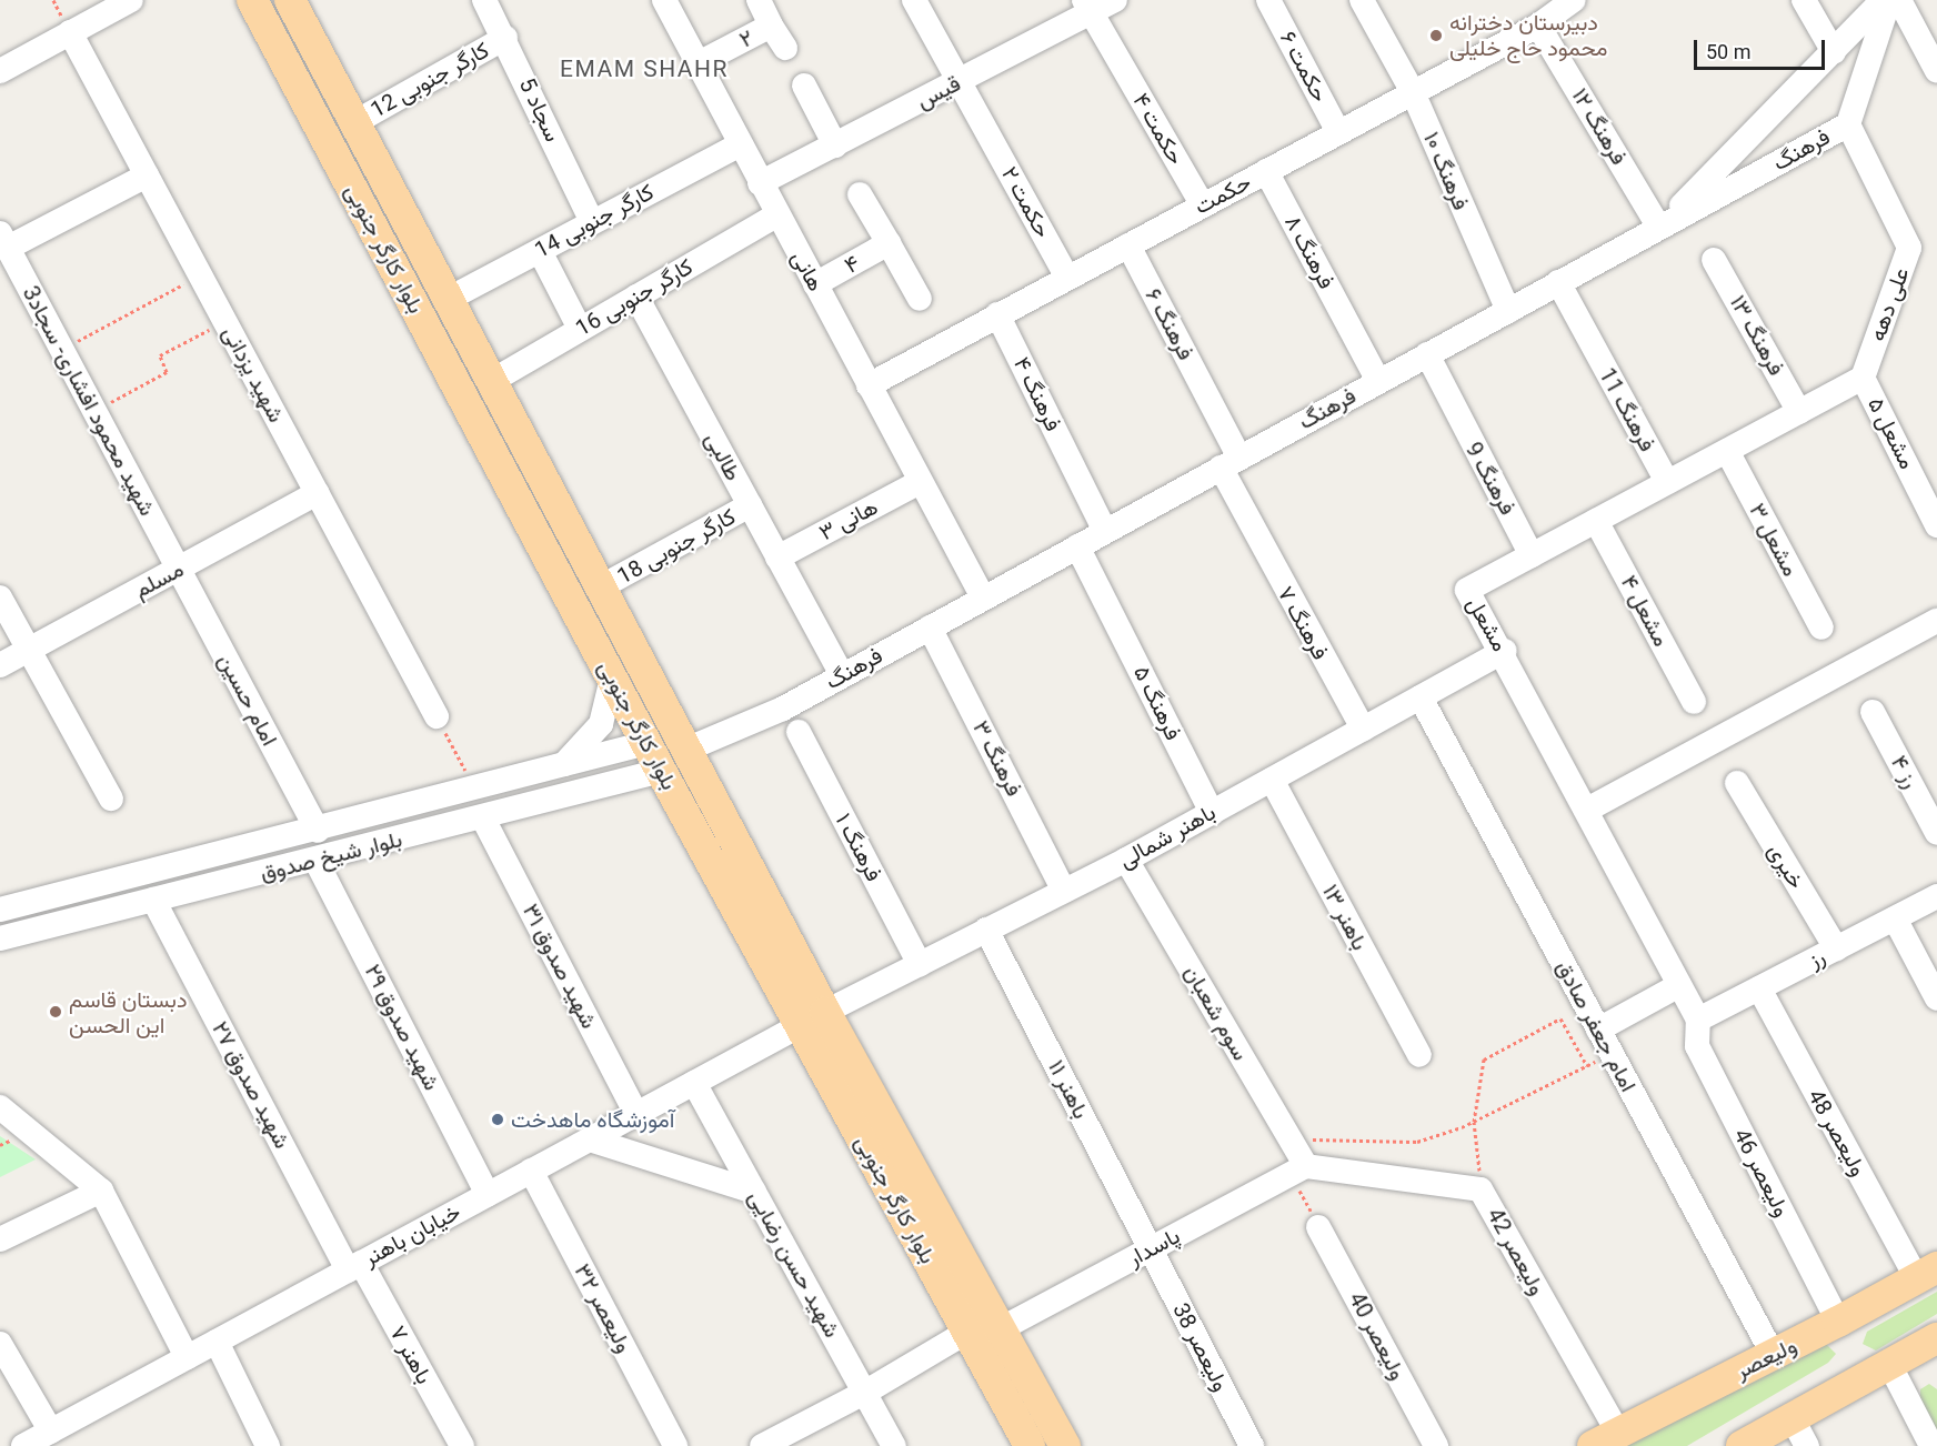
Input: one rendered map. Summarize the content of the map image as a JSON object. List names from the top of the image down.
{
  "streets": {
    "main road": ["بلوار کارگر جنوبی", "ولیعصر"],
    "street": [
      "۲",
      "حکمت ۶",
      "کارگر جنوبی 12",
      "قیس",
      "سجاد 5",
      "فرهنگ ۱۲",
      "حکمت ۴",
      "فرهنگ",
      "فرهنگ ۱۰",
      "حکمت",
      "حکمت ۲",
      "کارگر جنوبی 14",
      "فرهنگ ۸",
      "۴",
      "هانی",
      "کارگر جنوبی 16",
      "علی دهه",
      "فرهنگ ۶",
      "فرهنگ ۱۳",
      "شهید یزدانی",
      "فرهنگ ۴",
      "شهید محمود افشاری- سجاد3",
      "فرهنگ 11",
      "مشعل ۵",
      "طالبی",
      "فرهنگ 9",
      "هانی ۳",
      "مشعل ۳",
      "کارگر جنوبی 18",
      "مسلم",
      "مشعل ۴",
      "فرهنگ ۷",
      "مشعل",
      "امام حسین",
      "فرهنگ ۵",
      "فرهنگ ۳",
      "رز ۴",
      "باهنر شمالی",
      "فرهنگ ۱",
      "بلوار شیخ صدوق",
      "خیری",
      "باهنر ۱۳",
      "رز",
      "شهید صدوق ۳۱",
      "سوم شعبان",
      "امام جعفر صادق",
      "شهید صدوق ۲۹",
      "شهید صدوق ۲۷",
      "باهنر ۱۱",
      "ولیعصر 48",
      "ولیعصر 46",
      "خیابان باهنر",
      "پاسدار",
      "ولیعصر 42",
      "شهید حسن رضایی",
      "ولیعصر ۳۲",
      "ولیعصر 40",
      "ولیعصر 38",
      "باهنر ۷"
    ]
  },
  "crossings": [
    ["۲", "هانی"],
    ["حکمت ۶", "حکمت"],
    ["کارگر جنوبی 12", "سجاد 5"],
    ["کارگر جنوبی 12", "بلوار کارگر جنوبی"],
    ["قیس", "حکمت ۴"],
    ["قیس", "حکمت ۲"],
    ["قیس", "هانی"],
    ["سجاد 5", "کارگر جنوبی 14"],
    ["فرهنگ ۱۲", "فرهنگ"],
    ["فرهنگ ۱۲", "حکمت"],
    ["حکمت ۴", "حکمت"],
    ["فرهنگ", "فرهنگ ۱۰"],
    ["فرهنگ", "بلوار کارگر جنوبی"],
    ["فرهنگ", "فرهنگ ۸"],
    ["فرهنگ", "هانی"],
    ["فرهنگ", "علی دهه"],
    ["فرهنگ", "فرهنگ ۶"],
    ["فرهنگ", "فرهنگ ۴"],
    ["فرهنگ", "فرهنگ 11"],
    ["فرهنگ", "طالبی"],
    ["فرهنگ", "فرهنگ 9"],
    ["فرهنگ", "فرهنگ ۷"],
    ["فرهنگ", "فرهنگ ۵"],
    ["فرهنگ", "فرهنگ ۳"],
    ["فرهنگ ۱۰", "حکمت"],
    ["حکمت", "حکمت ۲"],
    ["حکمت", "فرهنگ ۸"],
    ["حکمت", "هانی"],
    ["حکمت", "فرهنگ ۶"],
    ["حکمت", "فرهنگ ۴"],
    ["کارگر جنوبی 14", "بلوار کارگر جنوبی"],
    ["کارگر جنوبی 14", "هانی"],
    ["بلوار کارگر جنوبی", "کارگر جنوبی 16"],
    ["بلوار کارگر جنوبی", "کارگر جنوبی 18"],
    ["بلوار کارگر جنوبی", "باهنر شمالی"],
    ["بلوار کارگر جنوبی", "بلوار شیخ صدوق"],
    ["بلوار کارگر جنوبی", "خیابان باهنر"],
    ["بلوار کارگر جنوبی", "پاسدار"],
    ["۴", "هانی"],
    ["هانی", "کارگر جنوبی 16"],
    ["هانی", "هانی ۳"],
    ["کارگر جنوبی 16", "طالبی"],
    ["علی دهه", "مشعل ۵"],
    ["علی دهه", "مشعل"],
    ["فرهنگ ۶", "فرهنگ ۷"],
    ["فرهنگ ۱۳", "مشعل"],
    ["شهید یزدانی", "مسلم"],
    ["شهید محمود افشاری- سجاد3", "مسلم"],
    ["شهید محمود افشاری- سجاد3", "امام حسین"],
    ["فرهنگ 11", "مشعل"],
    ["مشعل ۵", "مشعل"],
    ["طالبی", "هانی ۳"],
    ["طالبی", "کارگر جنوبی 18"],
    ["فرهنگ 9", "مشعل"],
    ["مشعل ۳", "مشعل"],
    ["مسلم", "امام حسین"],
    ["مشعل ۴", "مشعل"],
    ["فرهنگ ۷", "باهنر شمالی"],
    ["مشعل", "باهنر شمالی"],
    ["مشعل", "رز"],
    ["مشعل", "ولیعصر 46"],
    ["امام حسین", "بلوار شیخ صدوق"],
    ["فرهنگ ۵", "باهنر شمالی"],
    ["فرهنگ ۳", "باهنر شمالی"],
    ["باهنر شمالی", "فرهنگ ۱"],
    ["باهنر شمالی", "باهنر ۱۳"],
    ["باهنر شمالی", "سوم شعبان"],
    ["باهنر شمالی", "امام جعفر صادق"],
    ["باهنر شمالی", "باهنر ۱۱"],
    ["باهنر شمالی", "خیابان باهنر"],
    ["بلوار شیخ صدوق", "شهید صدوق ۳۱"],
    ["بلوار شیخ صدوق", "شهید صدوق ۲۹"],
    ["بلوار شیخ صدوق", "شهید صدوق ۲۷"],
    ["خیری", "رز"],
    ["رز", "ولیعصر 48"],
    ["رز", "ولیعصر 46"],
    ["شهید صدوق ۳۱", "خیابان باهنر"],
    ["سوم شعبان", "پاسدار"],
    ["سوم شعبان", "ولیعصر 42"],
    ["امام جعفر صادق", "ولیعصر"],
    ["شهید صدوق ۲۹", "خیابان باهنر"],
    ["شهید صدوق ۲۷", "خیابان باهنر"],
    ["شهید صدوق ۲۷", "باهنر ۷"],
    ["باهنر ۱۱", "پاسدار"],
    ["باهنر ۱۱", "ولیعصر 38"],
    ["ولیعصر 48", "ولیعصر"],
    ["ولیعصر 46", "ولیعصر"],
    ["خیابان باهنر", "شهید حسن رضایی"],
    ["خیابان باهنر", "ولیعصر ۳۲"],
    ["خیابان باهنر", "باهنر ۷"],
    ["پاسدار", "ولیعصر 42"],
    ["پاسدار", "ولیعصر 38"],
    ["ولیعصر 42", "ولیعصر"]
  ],
  "districts": ["EMAM SHAHR"],
  "places": ["دبيرستان دخترانه محمود حاج خلیلی", "دبستان قاسم این الحسن", "آموزشگاه ماهدخت"],
  "scale_bar": "50 m"
}
